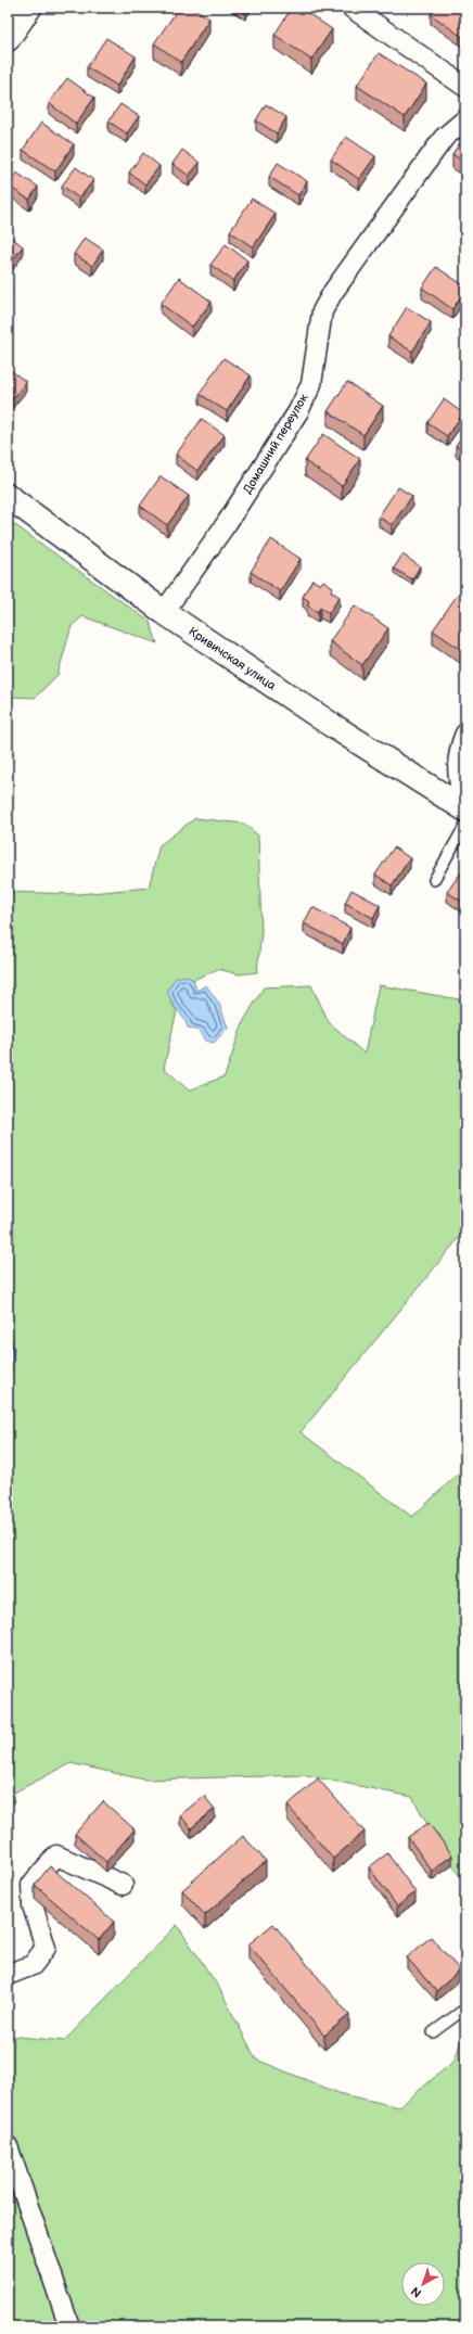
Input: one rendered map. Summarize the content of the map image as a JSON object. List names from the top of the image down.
{
  "streets": {
    "street": ["Домашний переулок", "Кривичская улица"]
  },
  "crossings": [
    ["Домашний переулок", "Кривичская улица"]
  ],
  "north": "bottom left"
}
